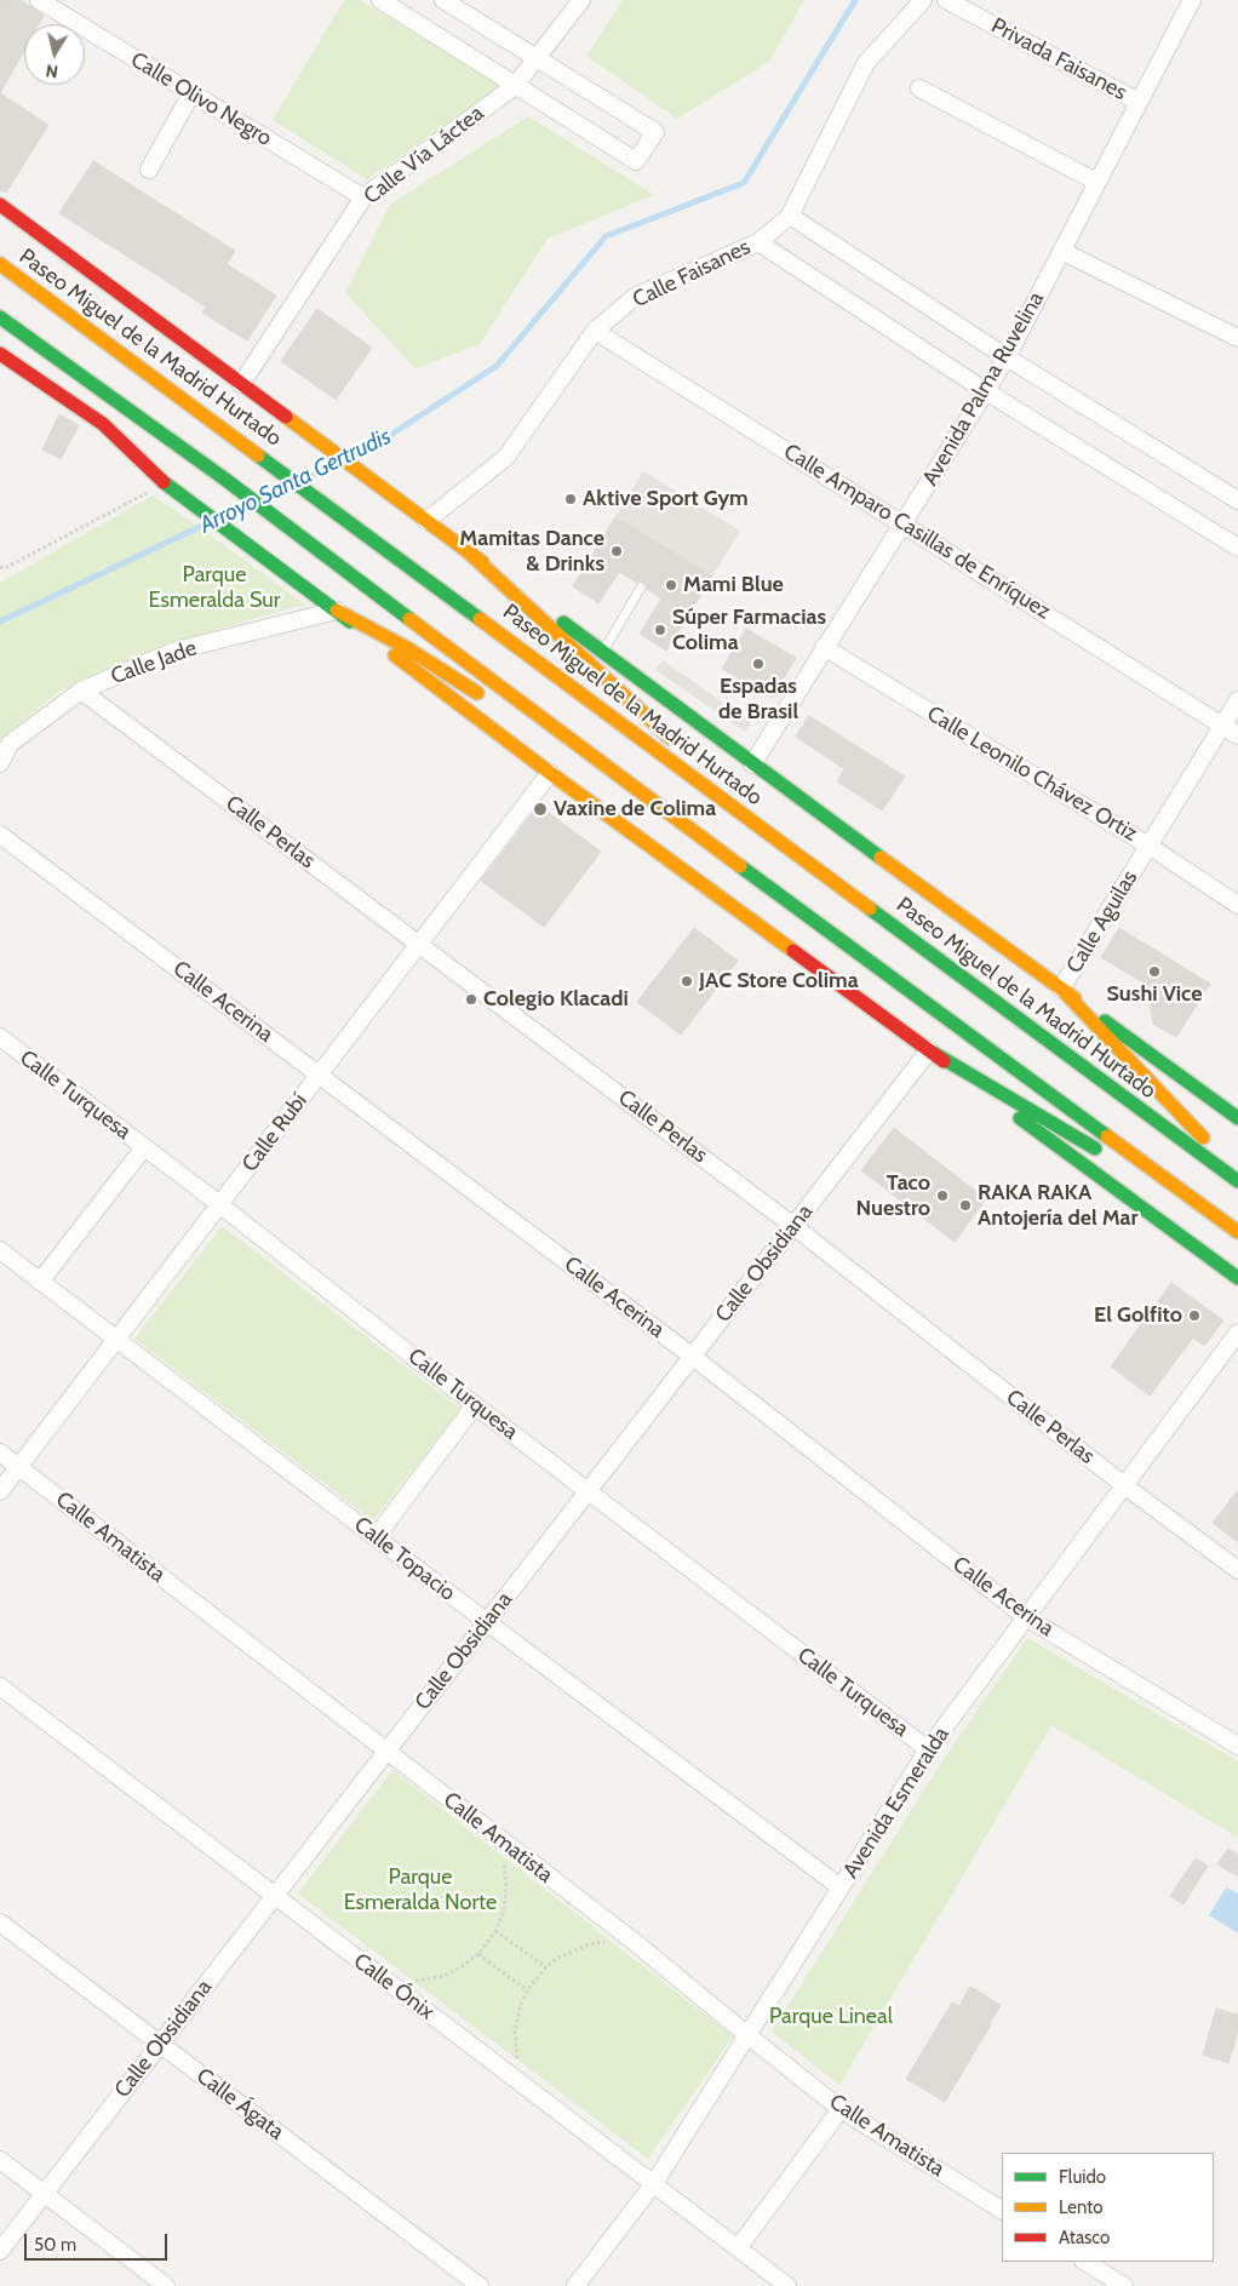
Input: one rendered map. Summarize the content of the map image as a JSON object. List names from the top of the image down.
{
  "streets": {
    "main road": ["Paseo Miguel de la Madrid Hurtado"],
    "street": [
      "Privada Faisanes",
      "Calle Olivo Negro",
      "Calle Vía Láctea",
      "Calle Faisanes",
      "Avenida Palma Ruvelina",
      "Calle Amparo Casillas de Enríquez",
      "Calle Jade",
      "Calle Leonilo Chávez Ortiz",
      "Calle Perlas",
      "Calle Aguilas",
      "Calle Acerina",
      "Calle Turquesa",
      "Calle Rubí",
      "Calle Obsidiana",
      "Calle Amatista",
      "Calle Topacio",
      "Avenida Esmeralda",
      "Calle Ónix",
      "Calle Ágata"
    ]
  },
  "crossings": [
    ["Privada Faisanes", "Avenida Palma Ruvelina"],
    ["Calle Olivo Negro", "Calle Vía Láctea"],
    ["Calle Faisanes", "Calle Amparo Casillas de Enríquez"],
    ["Avenida Palma Ruvelina", "Calle Amparo Casillas de Enríquez"],
    ["Avenida Palma Ruvelina", "Calle Leonilo Chávez Ortiz"],
    ["Calle Amparo Casillas de Enríquez", "Calle Aguilas"],
    ["Calle Jade", "Calle Perlas"],
    ["Calle Leonilo Chávez Ortiz", "Calle Aguilas"],
    ["Calle Perlas", "Calle Rubí"],
    ["Calle Perlas", "Calle Obsidiana"],
    ["Calle Perlas", "Avenida Esmeralda"],
    ["Calle Acerina", "Calle Rubí"],
    ["Calle Acerina", "Calle Obsidiana"],
    ["Calle Acerina", "Avenida Esmeralda"],
    ["Calle Turquesa", "Calle Rubí"],
    ["Calle Turquesa", "Calle Obsidiana"],
    ["Calle Turquesa", "Avenida Esmeralda"],
    ["Calle Rubí", "Calle Amatista"],
    ["Calle Rubí", "Calle Topacio"],
    ["Calle Obsidiana", "Calle Amatista"],
    ["Calle Obsidiana", "Calle Topacio"],
    ["Calle Obsidiana", "Calle Ónix"],
    ["Calle Obsidiana", "Calle Ágata"],
    ["Calle Amatista", "Avenida Esmeralda"],
    ["Calle Topacio", "Avenida Esmeralda"],
    ["Avenida Esmeralda", "Calle Ónix"]
  ],
  "water": ["Arroyo Santa Gertrudis"],
  "parks": ["Parque Esmeralda Sur", "Parque Esmeralda Norte", "Parque Lineal"],
  "places": [
    "Aktive Sport Gym",
    "Mamitas Dance & Drinks",
    "Mami Blue",
    "Súper Farmacias Colima",
    "Espadas de Brasil",
    "Vaxine de Colima",
    "Sushi Vice",
    "JAC Store Colima",
    "Colegio Klacadi",
    "Taco Nuestro",
    "RAKA RAKA Antojería del Mar",
    "El Golfito"
  ],
  "legend": ["Fluido", "Lento", "Atasco"],
  "scale_bar": "50 m",
  "north": "bottom"
}
